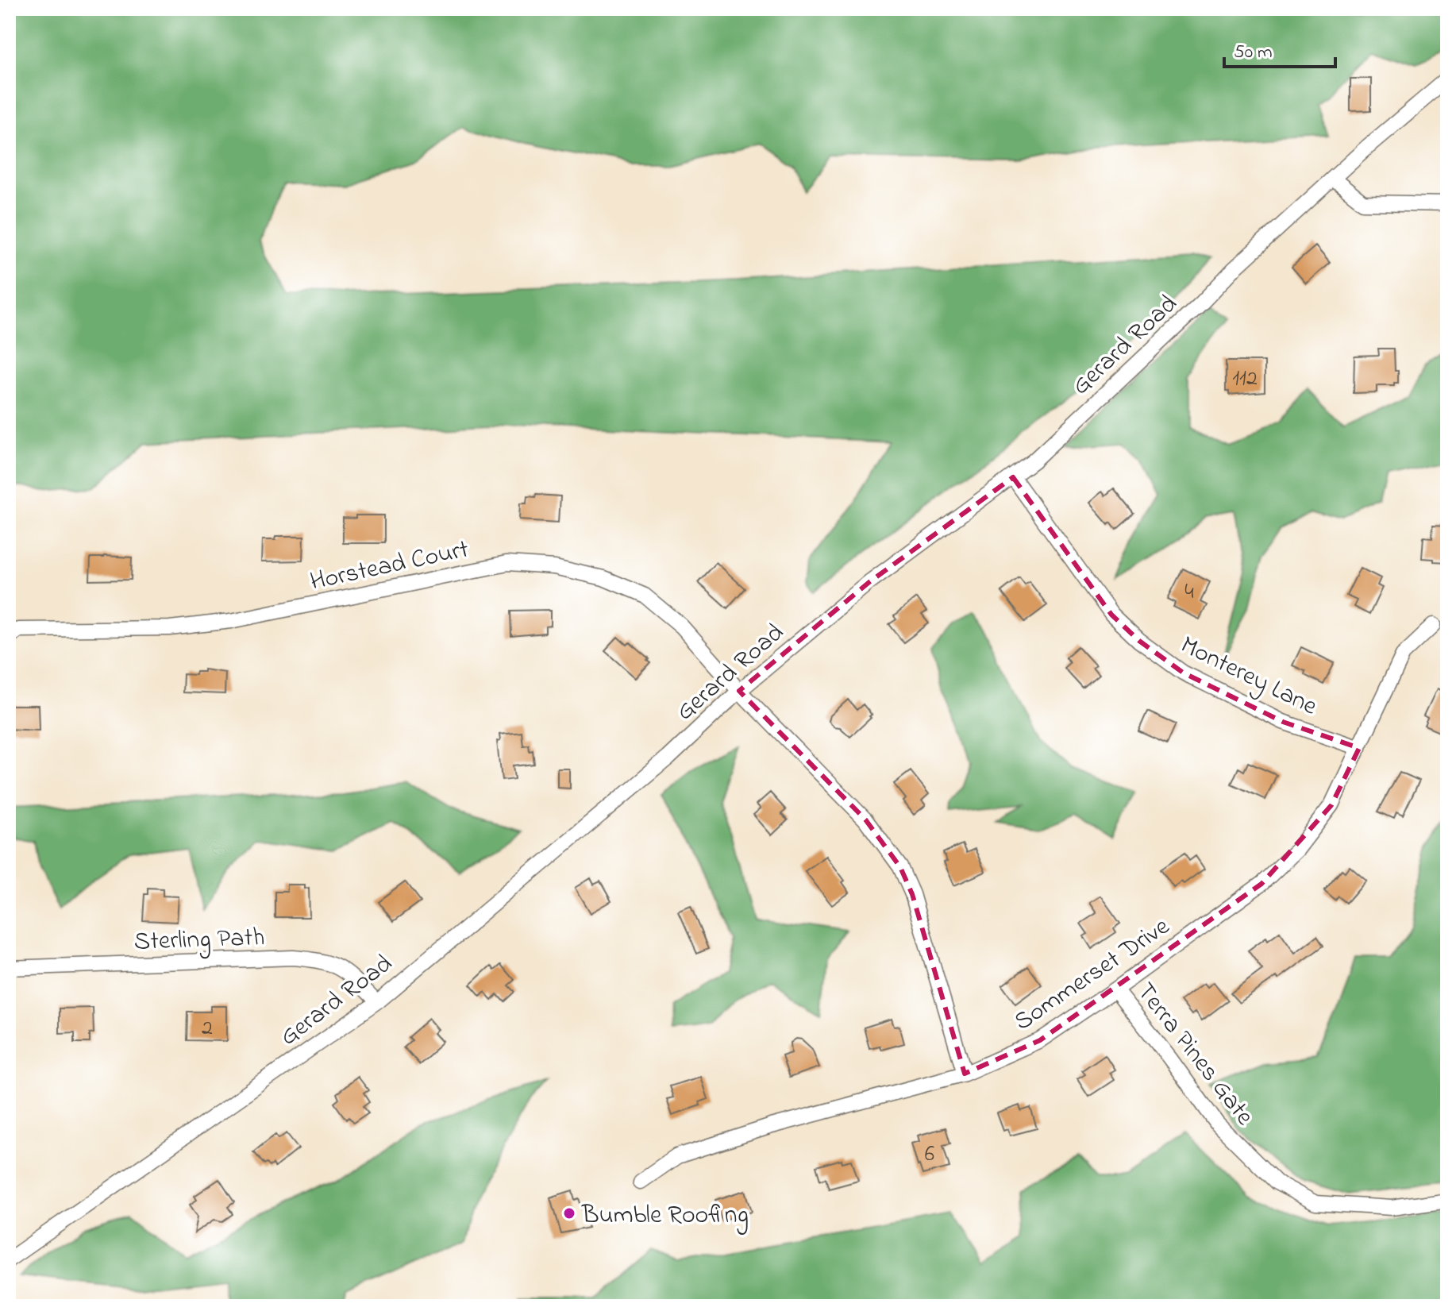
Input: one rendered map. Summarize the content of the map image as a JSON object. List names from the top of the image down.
{
  "streets": {
    "street": [
      "Gerard Road",
      "Horstead Court",
      "Monterey Lane",
      "Sterling Path",
      "Sommerset Drive",
      "Terra Pines Gate"
    ]
  },
  "crossings": [
    ["Gerard Road", "Horstead Court"],
    ["Gerard Road", "Monterey Lane"],
    ["Gerard Road", "Sterling Path"],
    ["Horstead Court", "Sommerset Drive"],
    ["Monterey Lane", "Sommerset Drive"],
    ["Sommerset Drive", "Terra Pines Gate"]
  ],
  "places": ["Bumble Roofing"],
  "house_numbers": [
    "112",
    "4",
    "2",
    "6"
  ],
  "scale_bar": "50 m"
}
